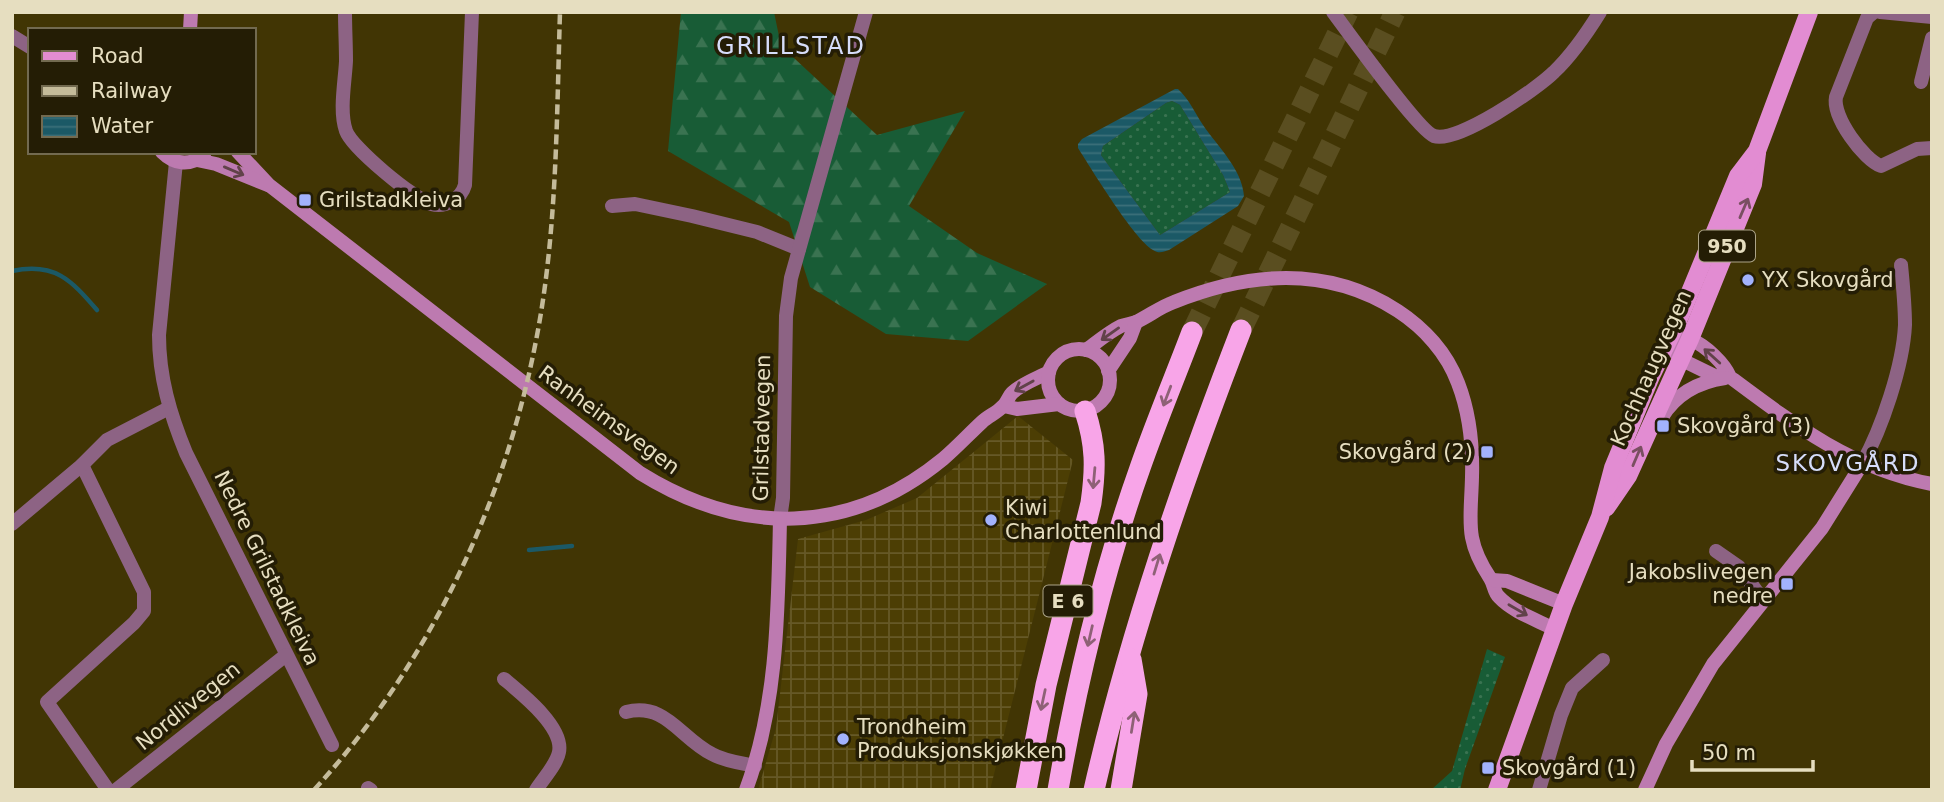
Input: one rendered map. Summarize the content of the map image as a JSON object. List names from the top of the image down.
{
  "streets": {
    "highway": ["E 6"],
    "main road": ["950", "Kochhaugvegen"],
    "street": [
      "Ranheimsvegen",
      "Grilstadvegen",
      "Nedre Grilstadkleiva",
      "Nordlivegen"
    ]
  },
  "crossings": [
    ["Ranheimsvegen", "Grilstadvegen"],
    ["Grilstadvegen", "E 6"],
    ["Nedre Grilstadkleiva", "Nordlivegen"]
  ],
  "districts": ["GRILLSTAD", "SKOVGÅRD"],
  "places": {
    "transit": [
      "Grilstadkleiva",
      "Skovgård (3)",
      "Skovgård (2)",
      "Jakobslivegen nedre",
      "Skovgård (1)"
    ],
    "other": ["YX Skovgård", "Kiwi Charlottenlund", "Trondheim Produksjonskjøkken"]
  },
  "legend": ["Road", "Railway", "Water"],
  "scale_bar": "50 m"
}
